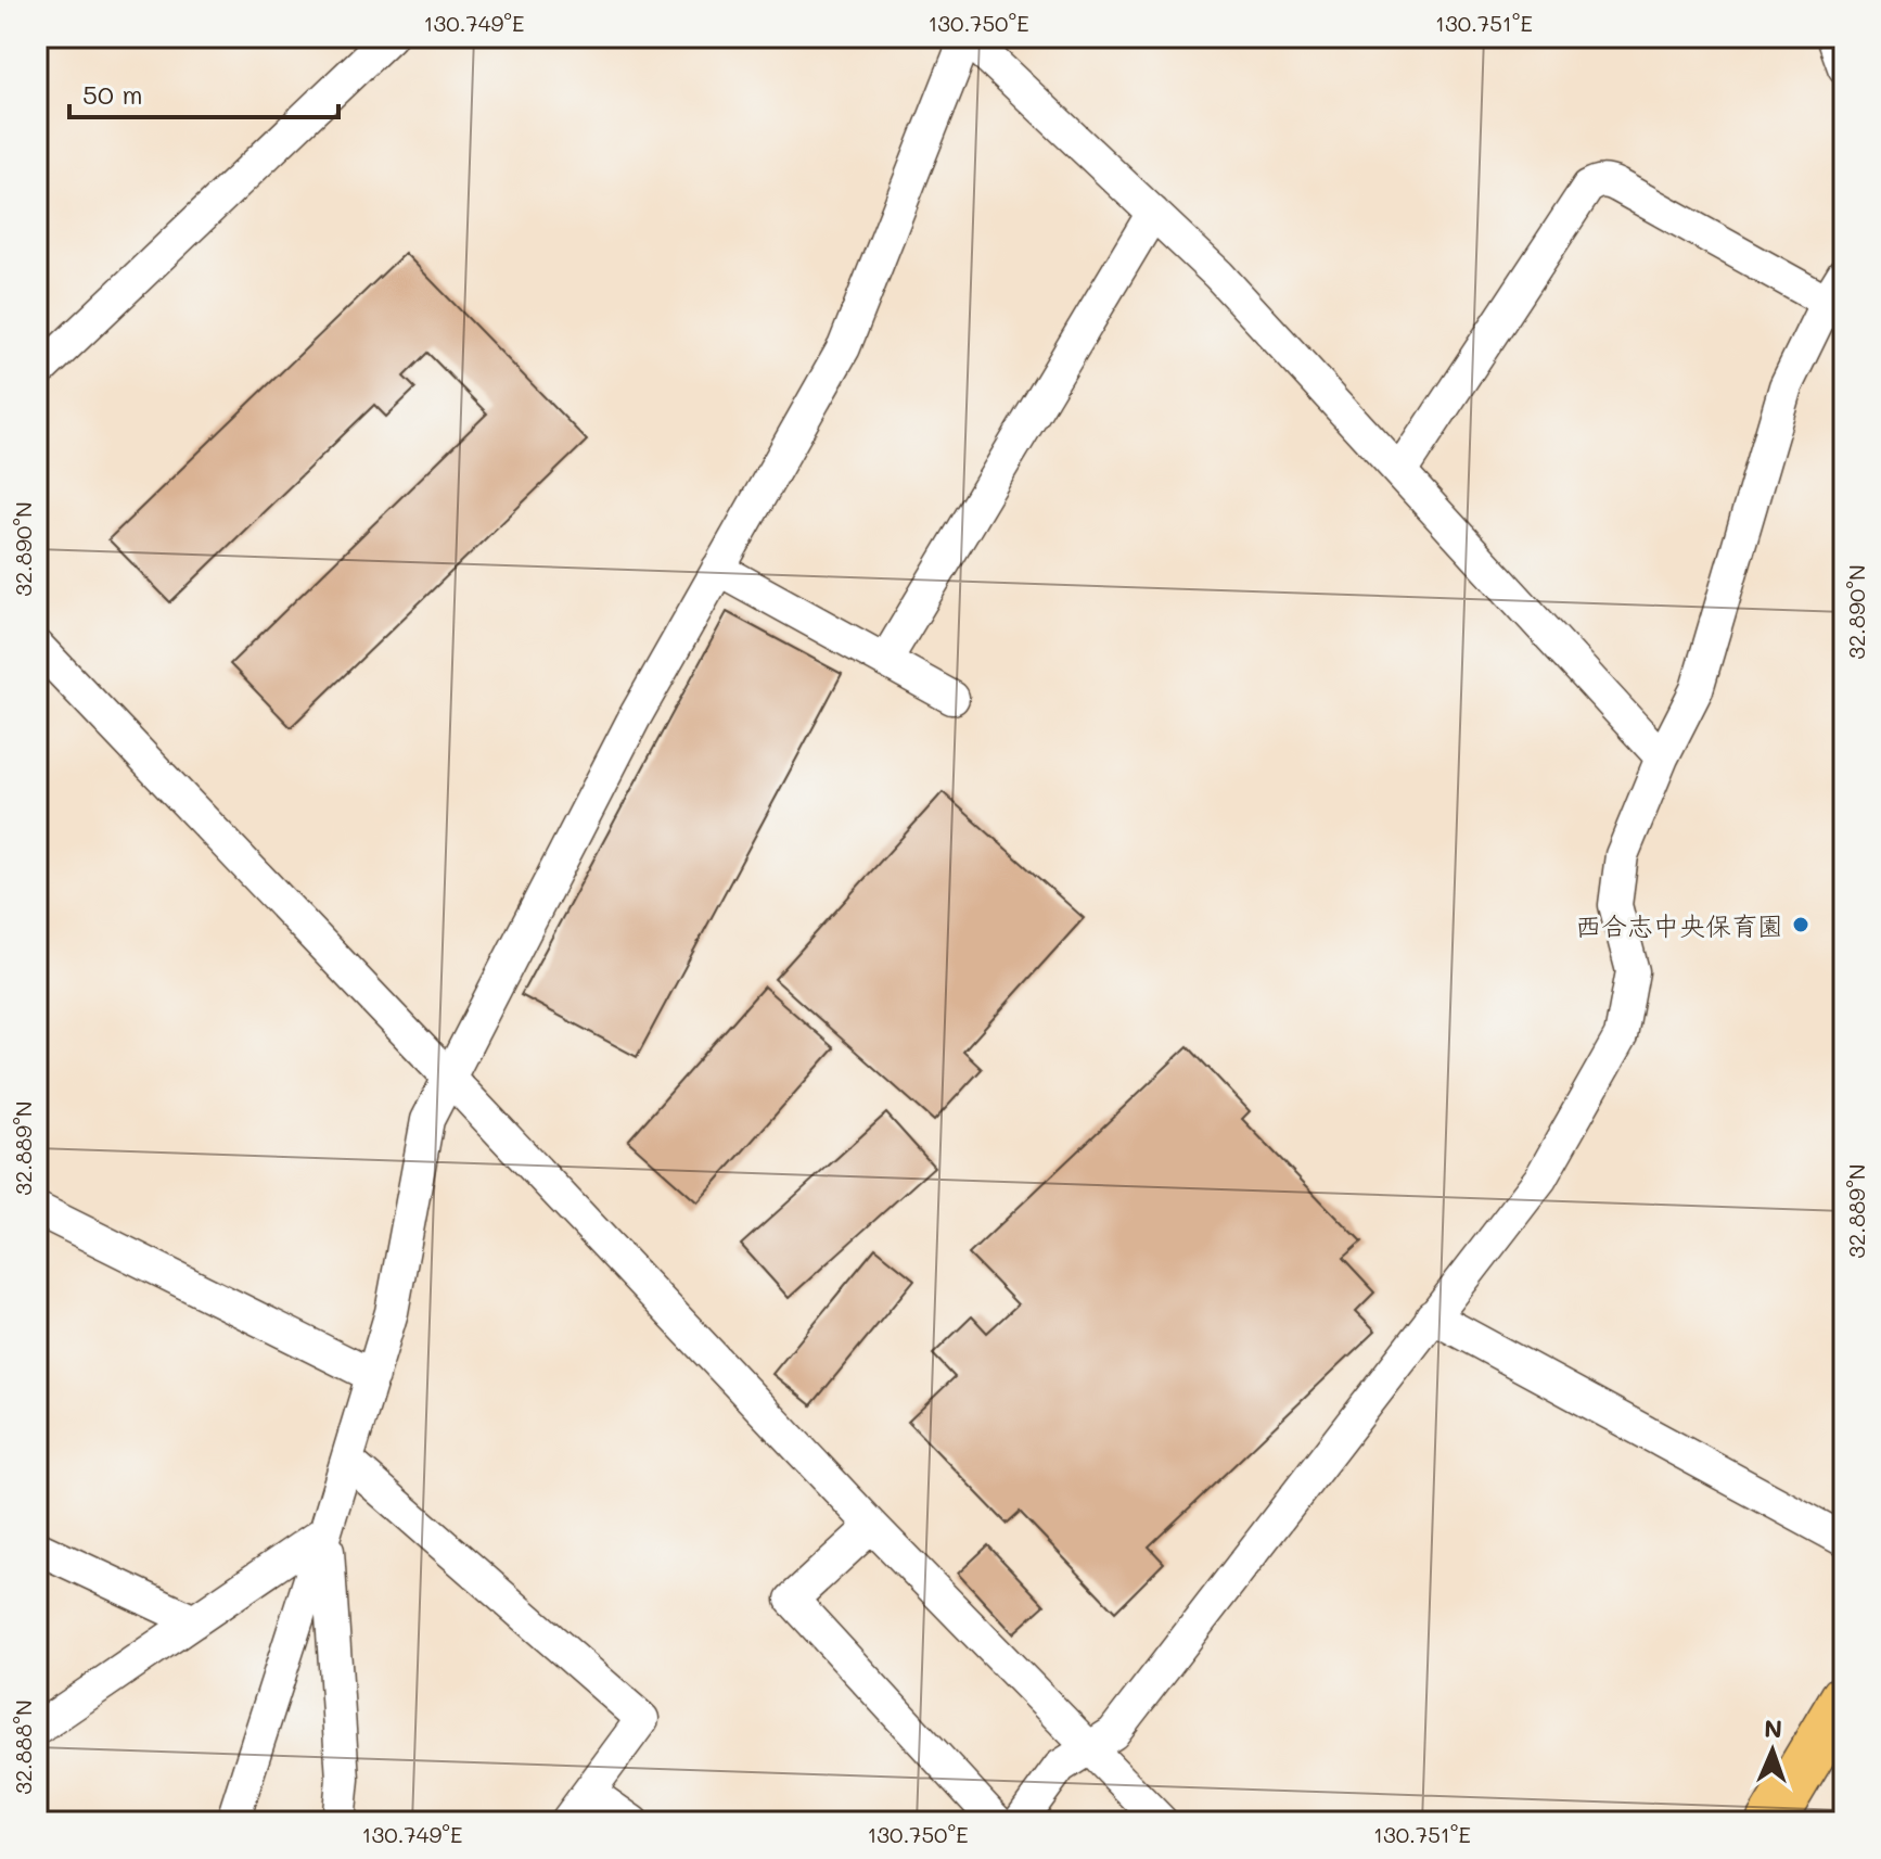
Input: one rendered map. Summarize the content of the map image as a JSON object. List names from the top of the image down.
{
  "places": ["西合志中央保育園"],
  "scale_bar": "50 m",
  "north": "top",
  "coordinates": [
    "130.749°E",
    "130.750°E",
    "130.751°E",
    "32.890°N",
    "32.889°N",
    "32.888°N"
  ]
}
